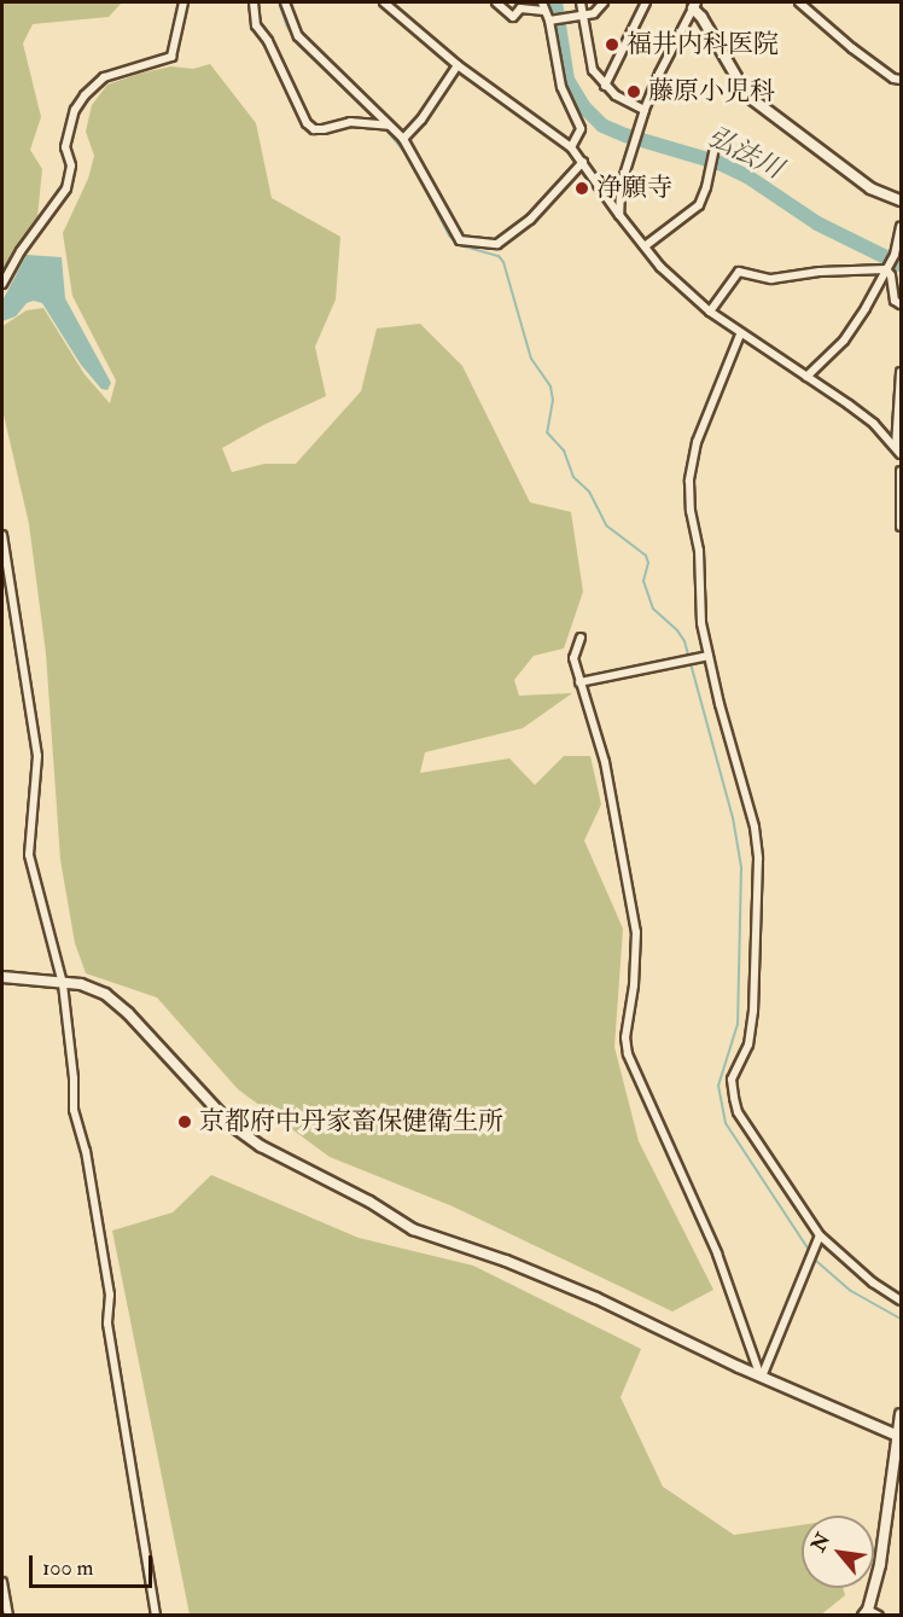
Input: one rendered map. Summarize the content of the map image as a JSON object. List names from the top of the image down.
{
  "water": ["弘法川"],
  "places": [
    "福井内科医院",
    "藤原小児科",
    "浄願寺",
    "京都府中丹家畜保健衛生所"
  ],
  "scale_bar": "100 m",
  "north": "top left"
}
